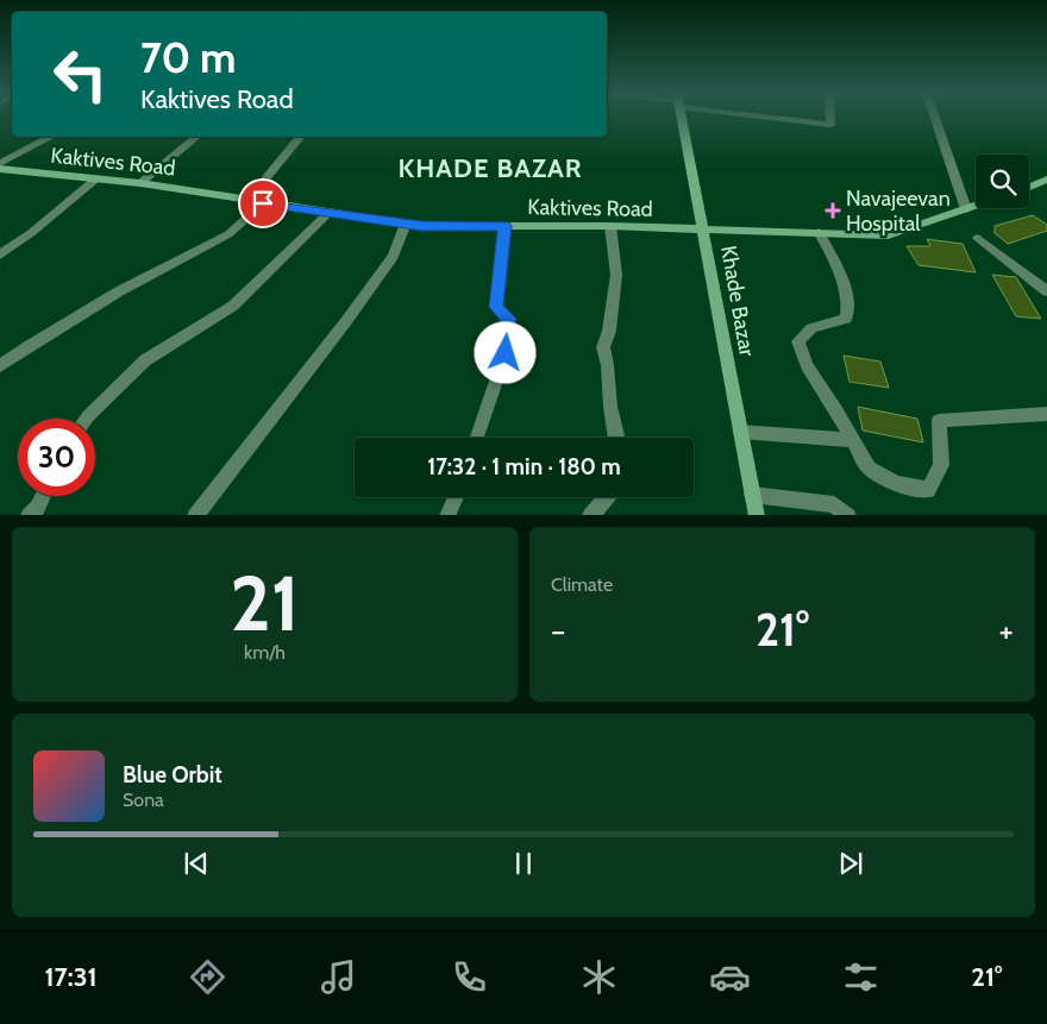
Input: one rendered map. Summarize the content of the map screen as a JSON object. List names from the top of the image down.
{
  "streets": {
    "main road": ["Kaktives Road", "Khade Bazar"]
  },
  "crossings": [
    ["Kaktives Road", "Khade Bazar"]
  ],
  "districts": ["KHADE BAZAR"],
  "places": {
    "health": ["Navajeevan Hospital"]
  },
  "page": {
    "turn": ["70 m", "Kaktives Road"],
    "limit": "30",
    "trip": "17:32 · 1 min · 180 m",
    "tile": [
      ["21", "km/h"],
      "Climate"
    ],
    "heat": ["−", "21°", "+"],
    "song": ["Blue Orbit", "Sona"],
    "tabs": ["17:31", "21°"]
  }
}
